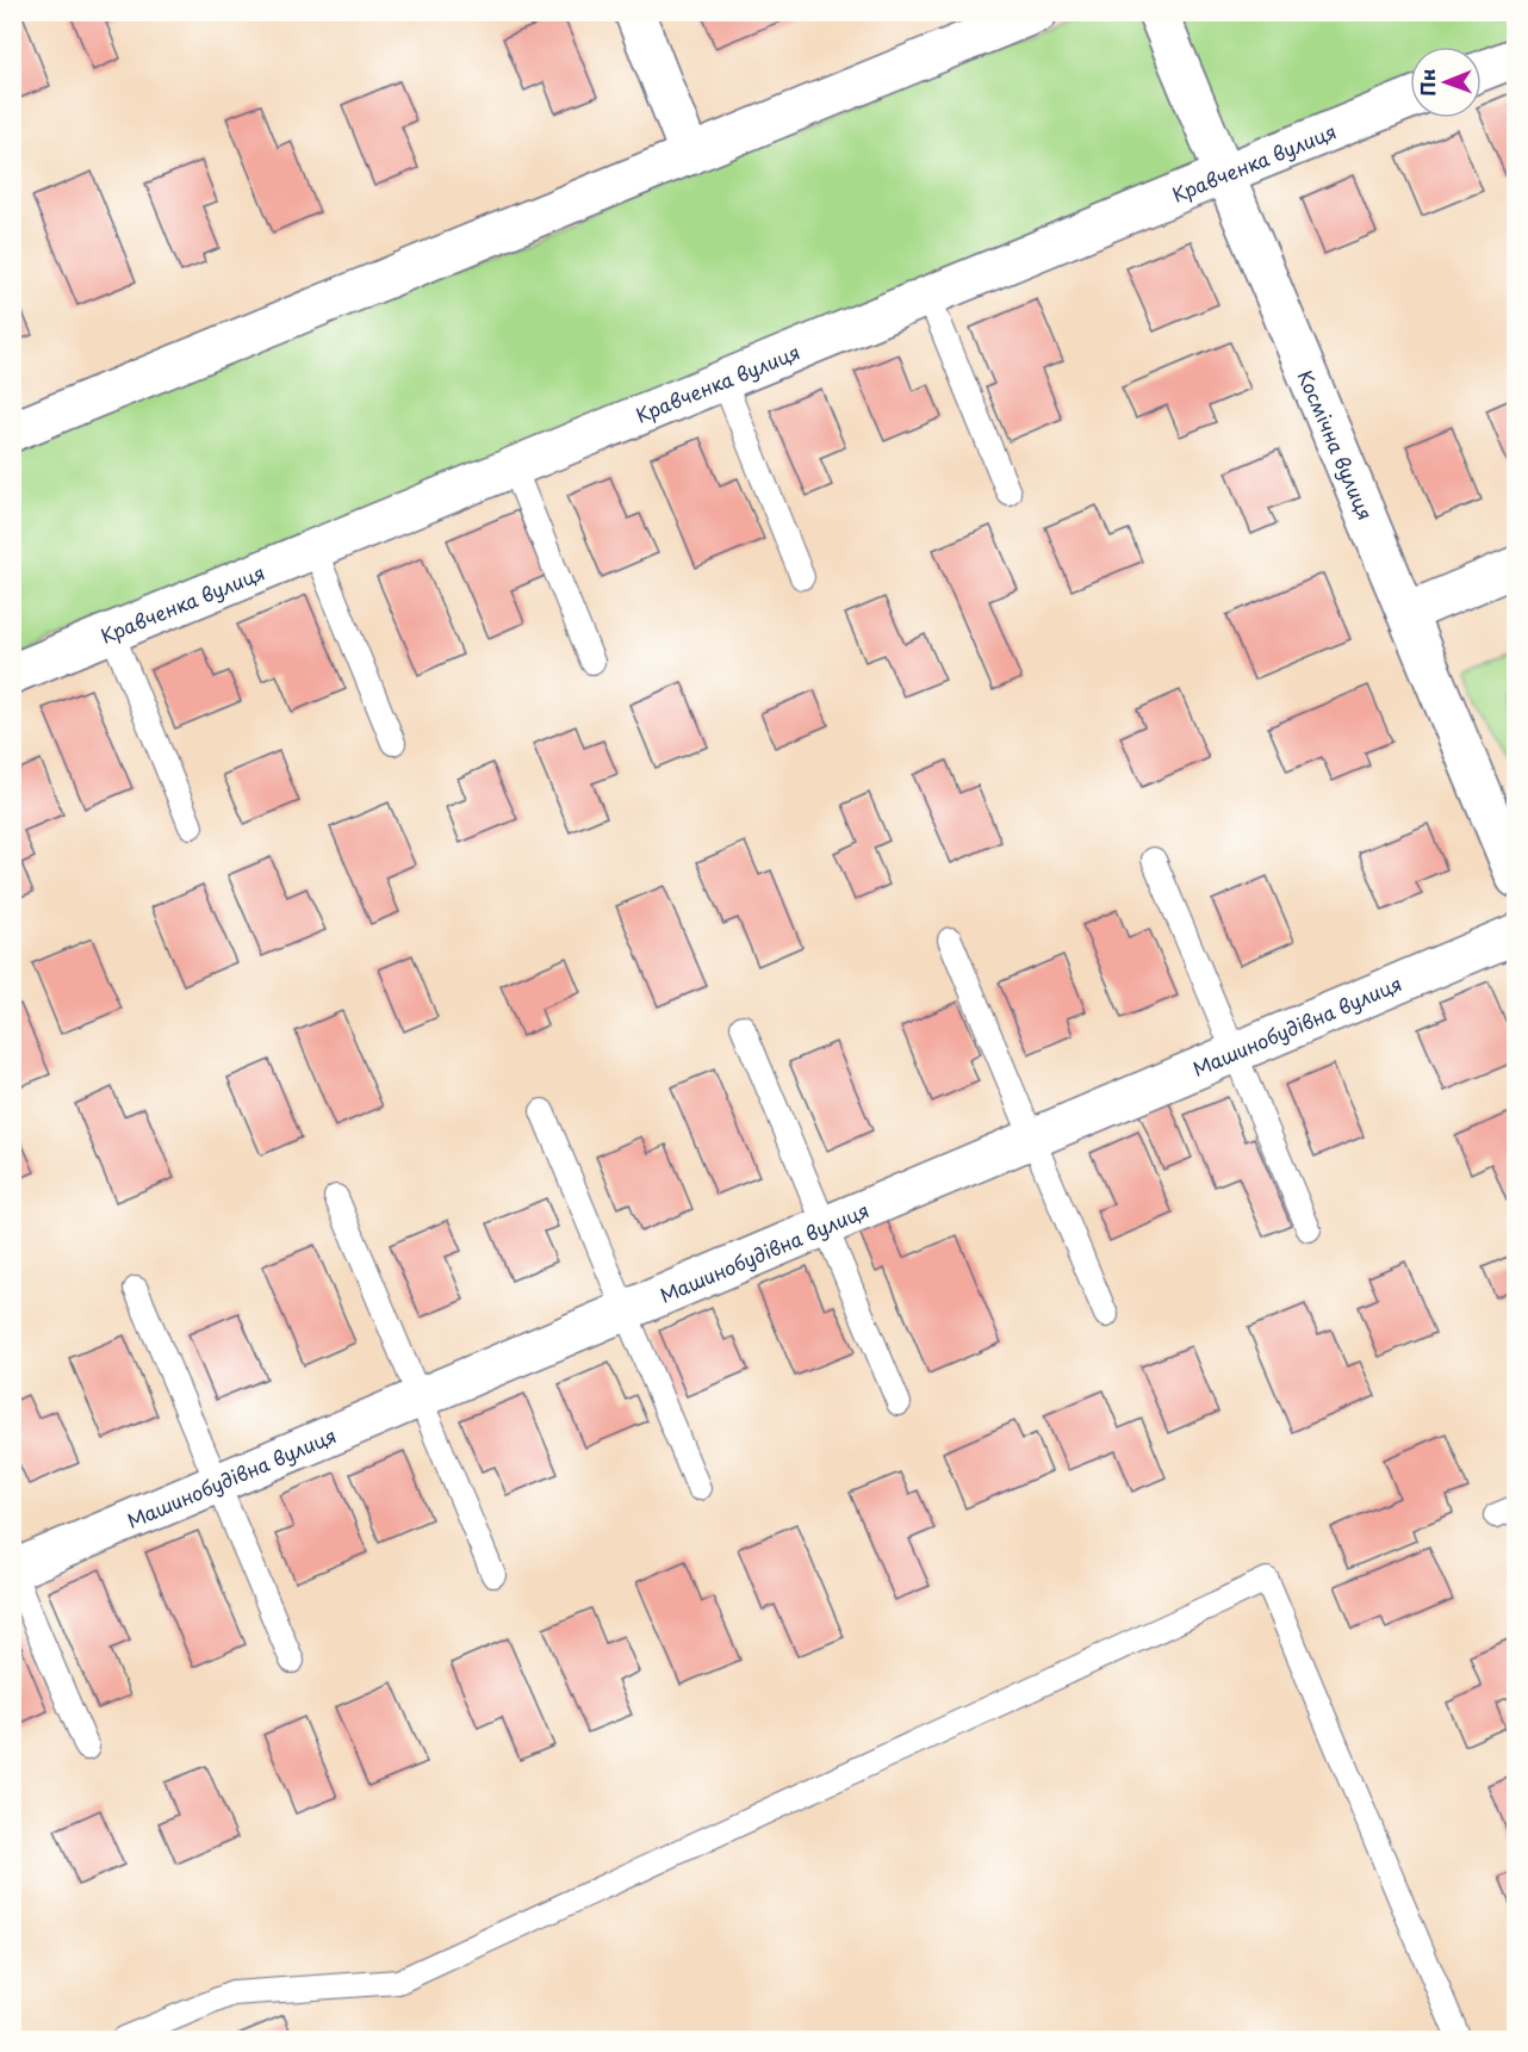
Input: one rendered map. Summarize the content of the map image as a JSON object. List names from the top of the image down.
{
  "streets": {
    "street": ["Кравченка вулиця", "Космічна вулиця", "Машинобудівна вулиця"]
  },
  "crossings": [
    ["Кравченка вулиця", "Космічна вулиця"]
  ],
  "north": "left"
}
